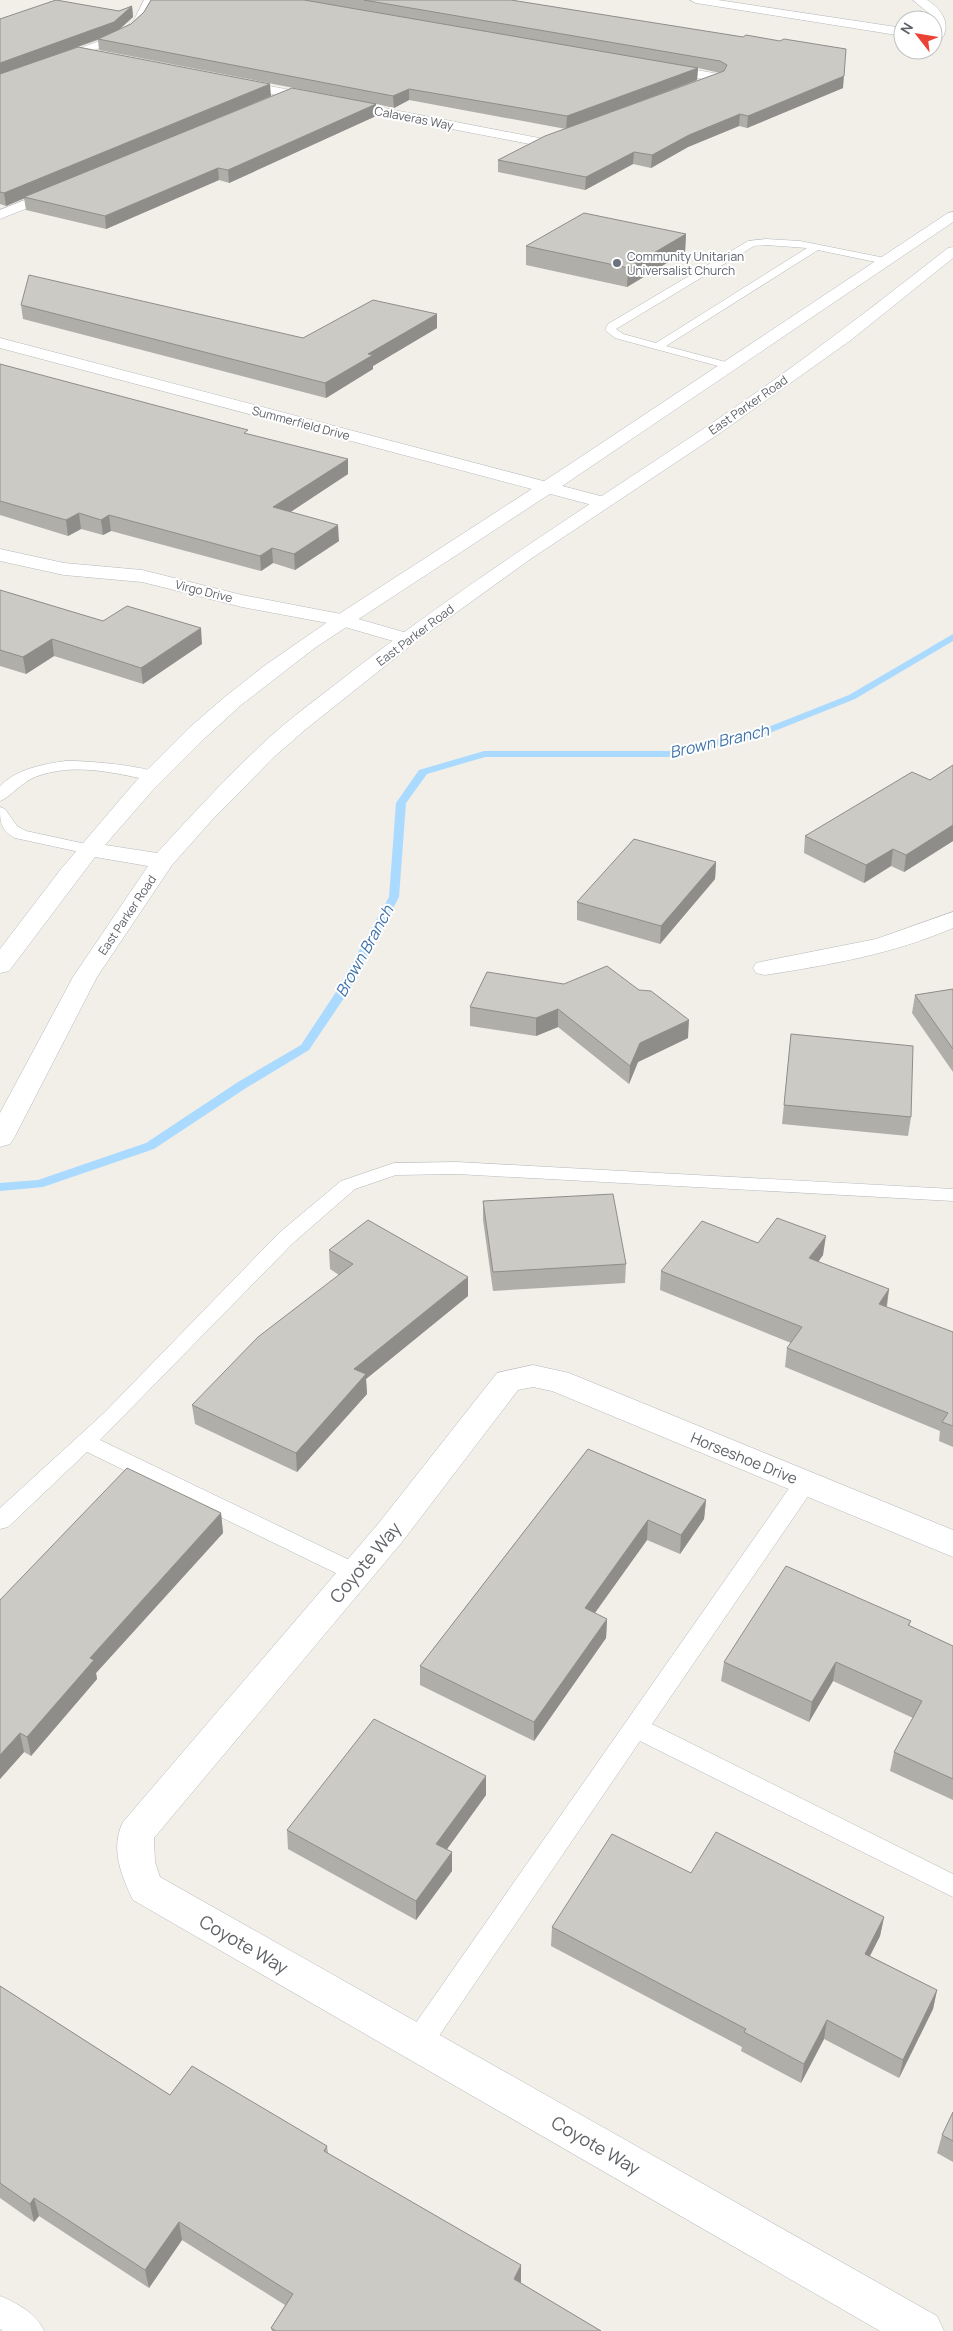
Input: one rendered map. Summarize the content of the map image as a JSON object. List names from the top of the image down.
{
  "streets": {
    "street": [
      "Calaveras Way",
      "East Parker Road",
      "Summerfield Drive",
      "Virgo Drive",
      "Horseshoe Drive",
      "Coyote Way"
    ]
  },
  "crossings": [
    ["East Parker Road", "Summerfield Drive"],
    ["East Parker Road", "Virgo Drive"],
    ["Horseshoe Drive", "Coyote Way"]
  ],
  "water": ["Brown Branch"],
  "places": ["Community Unitarian Universalist Church"],
  "north": "top left"
}
